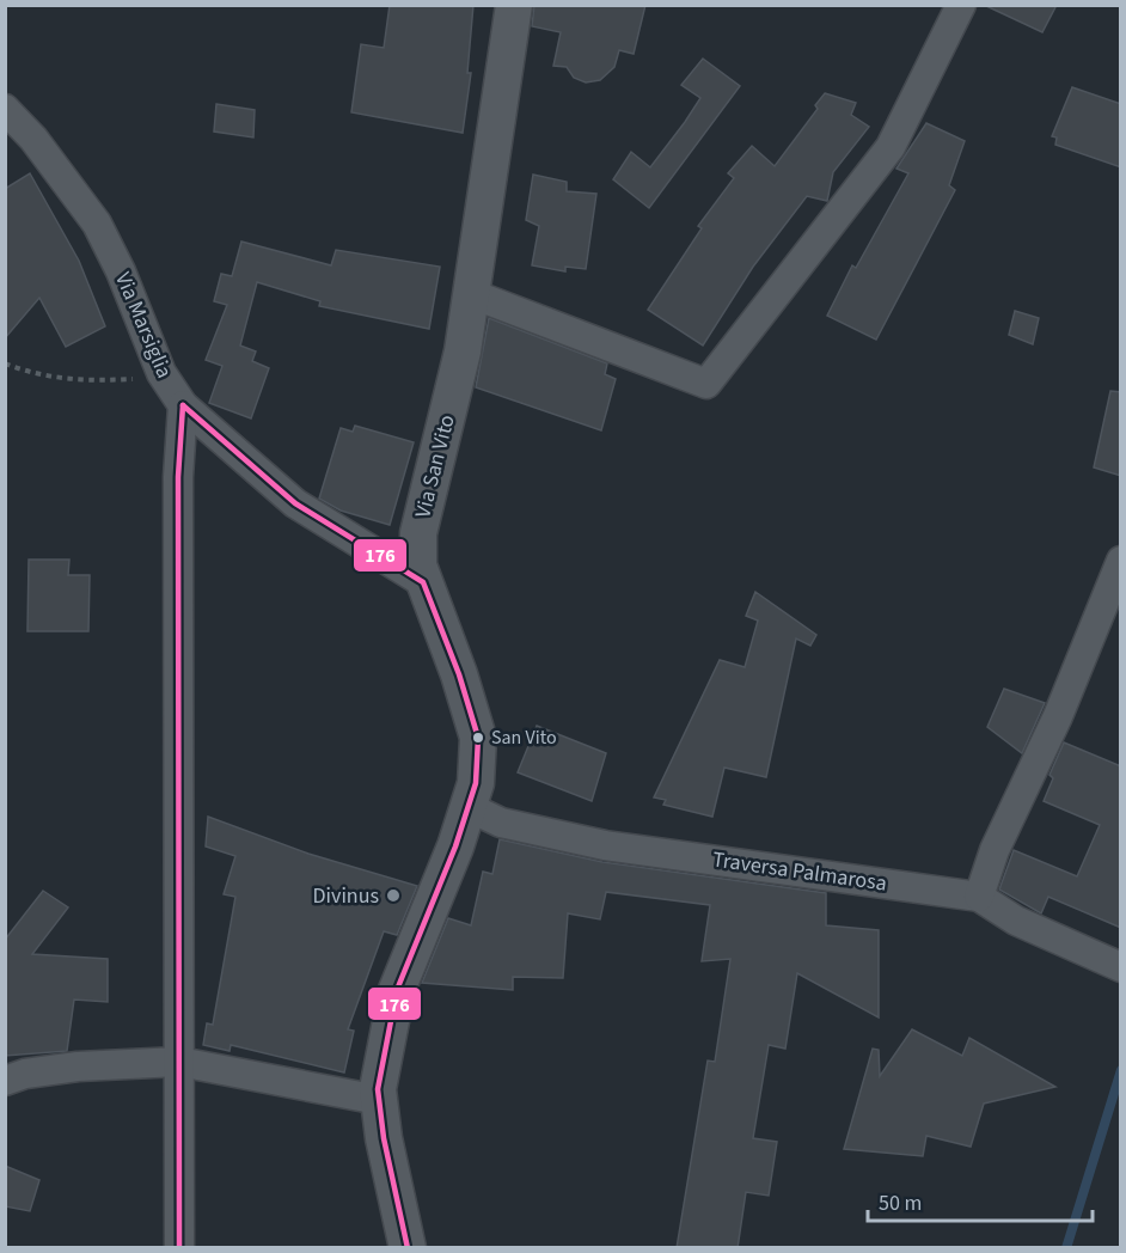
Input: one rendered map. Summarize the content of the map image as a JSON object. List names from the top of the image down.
{
  "streets": {
    "street": ["Via Marsiglia", "Via San Vito", "Traversa Palmarosa"]
  },
  "crossings": [
    ["Via Marsiglia", "Via San Vito"],
    ["Via San Vito", "Traversa Palmarosa"]
  ],
  "places": ["San Vito", "Divinus"],
  "lines": ["transit line 176"],
  "scale_bar": "50 m"
}
